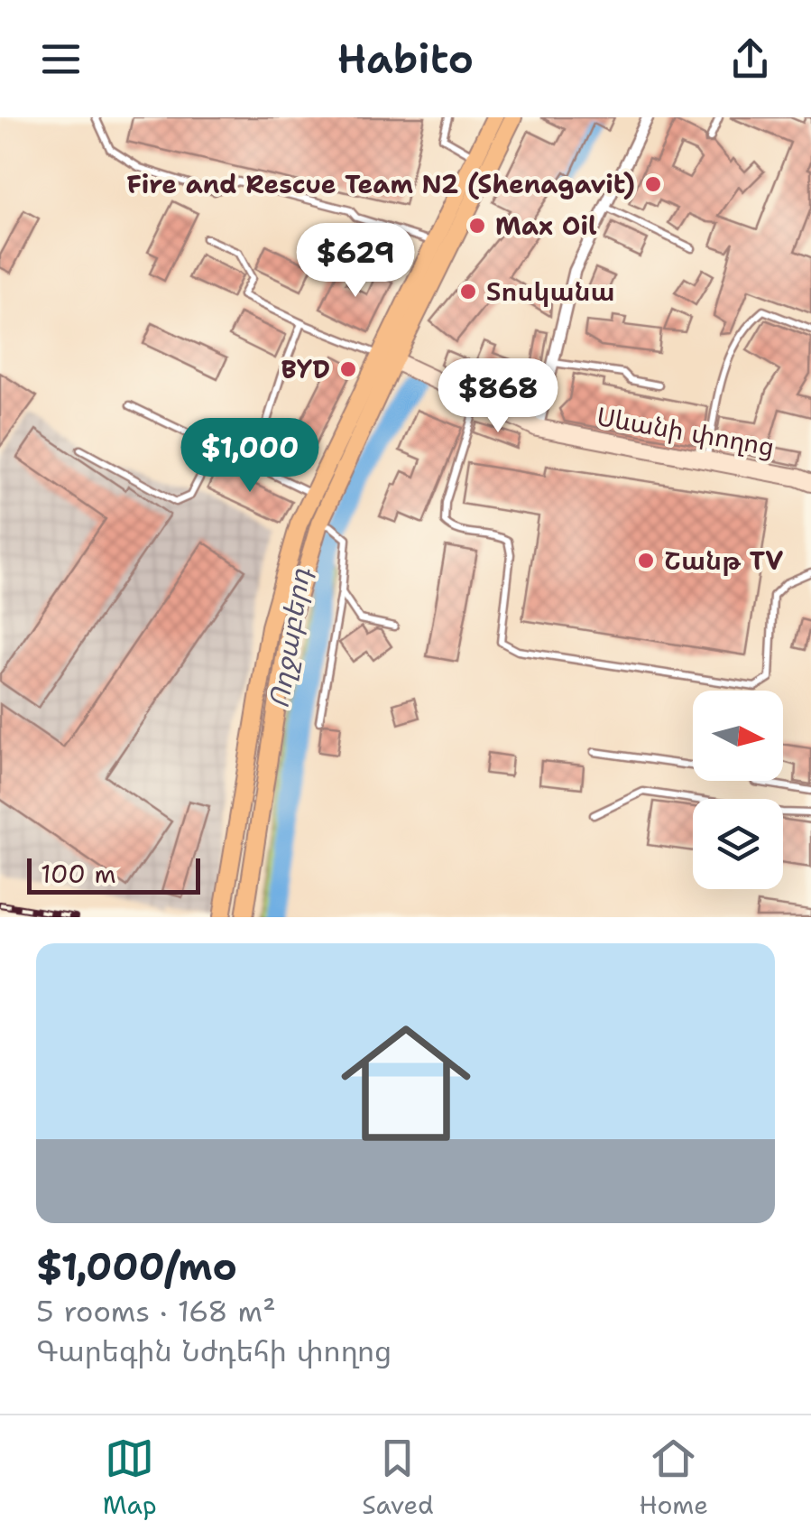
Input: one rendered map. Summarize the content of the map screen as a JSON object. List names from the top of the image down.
{
  "streets": {
    "street": ["Սևանի փողոց"]
  },
  "water": ["Ողջաբերդ"],
  "places": [
    "Fire and Rescue Team N2 (Shenagavit)",
    "Max Oil",
    "Տոսկանա",
    "BYD",
    "Շանթ TV"
  ],
  "scale_bar": "100 m",
  "north": "right",
  "page": {
    "header": "Habito",
    "price": ["$629", "$868", "$1,000"],
    "scale": "100 m",
    "list": [
      {
        "name": "$1,000/mo",
        "note": "5 rooms · 168 m² · Գարեգին Նժդեհի փողոց"
      }
    ],
    "tabs": ["Map", "Saved", "Home"]
  }
}
